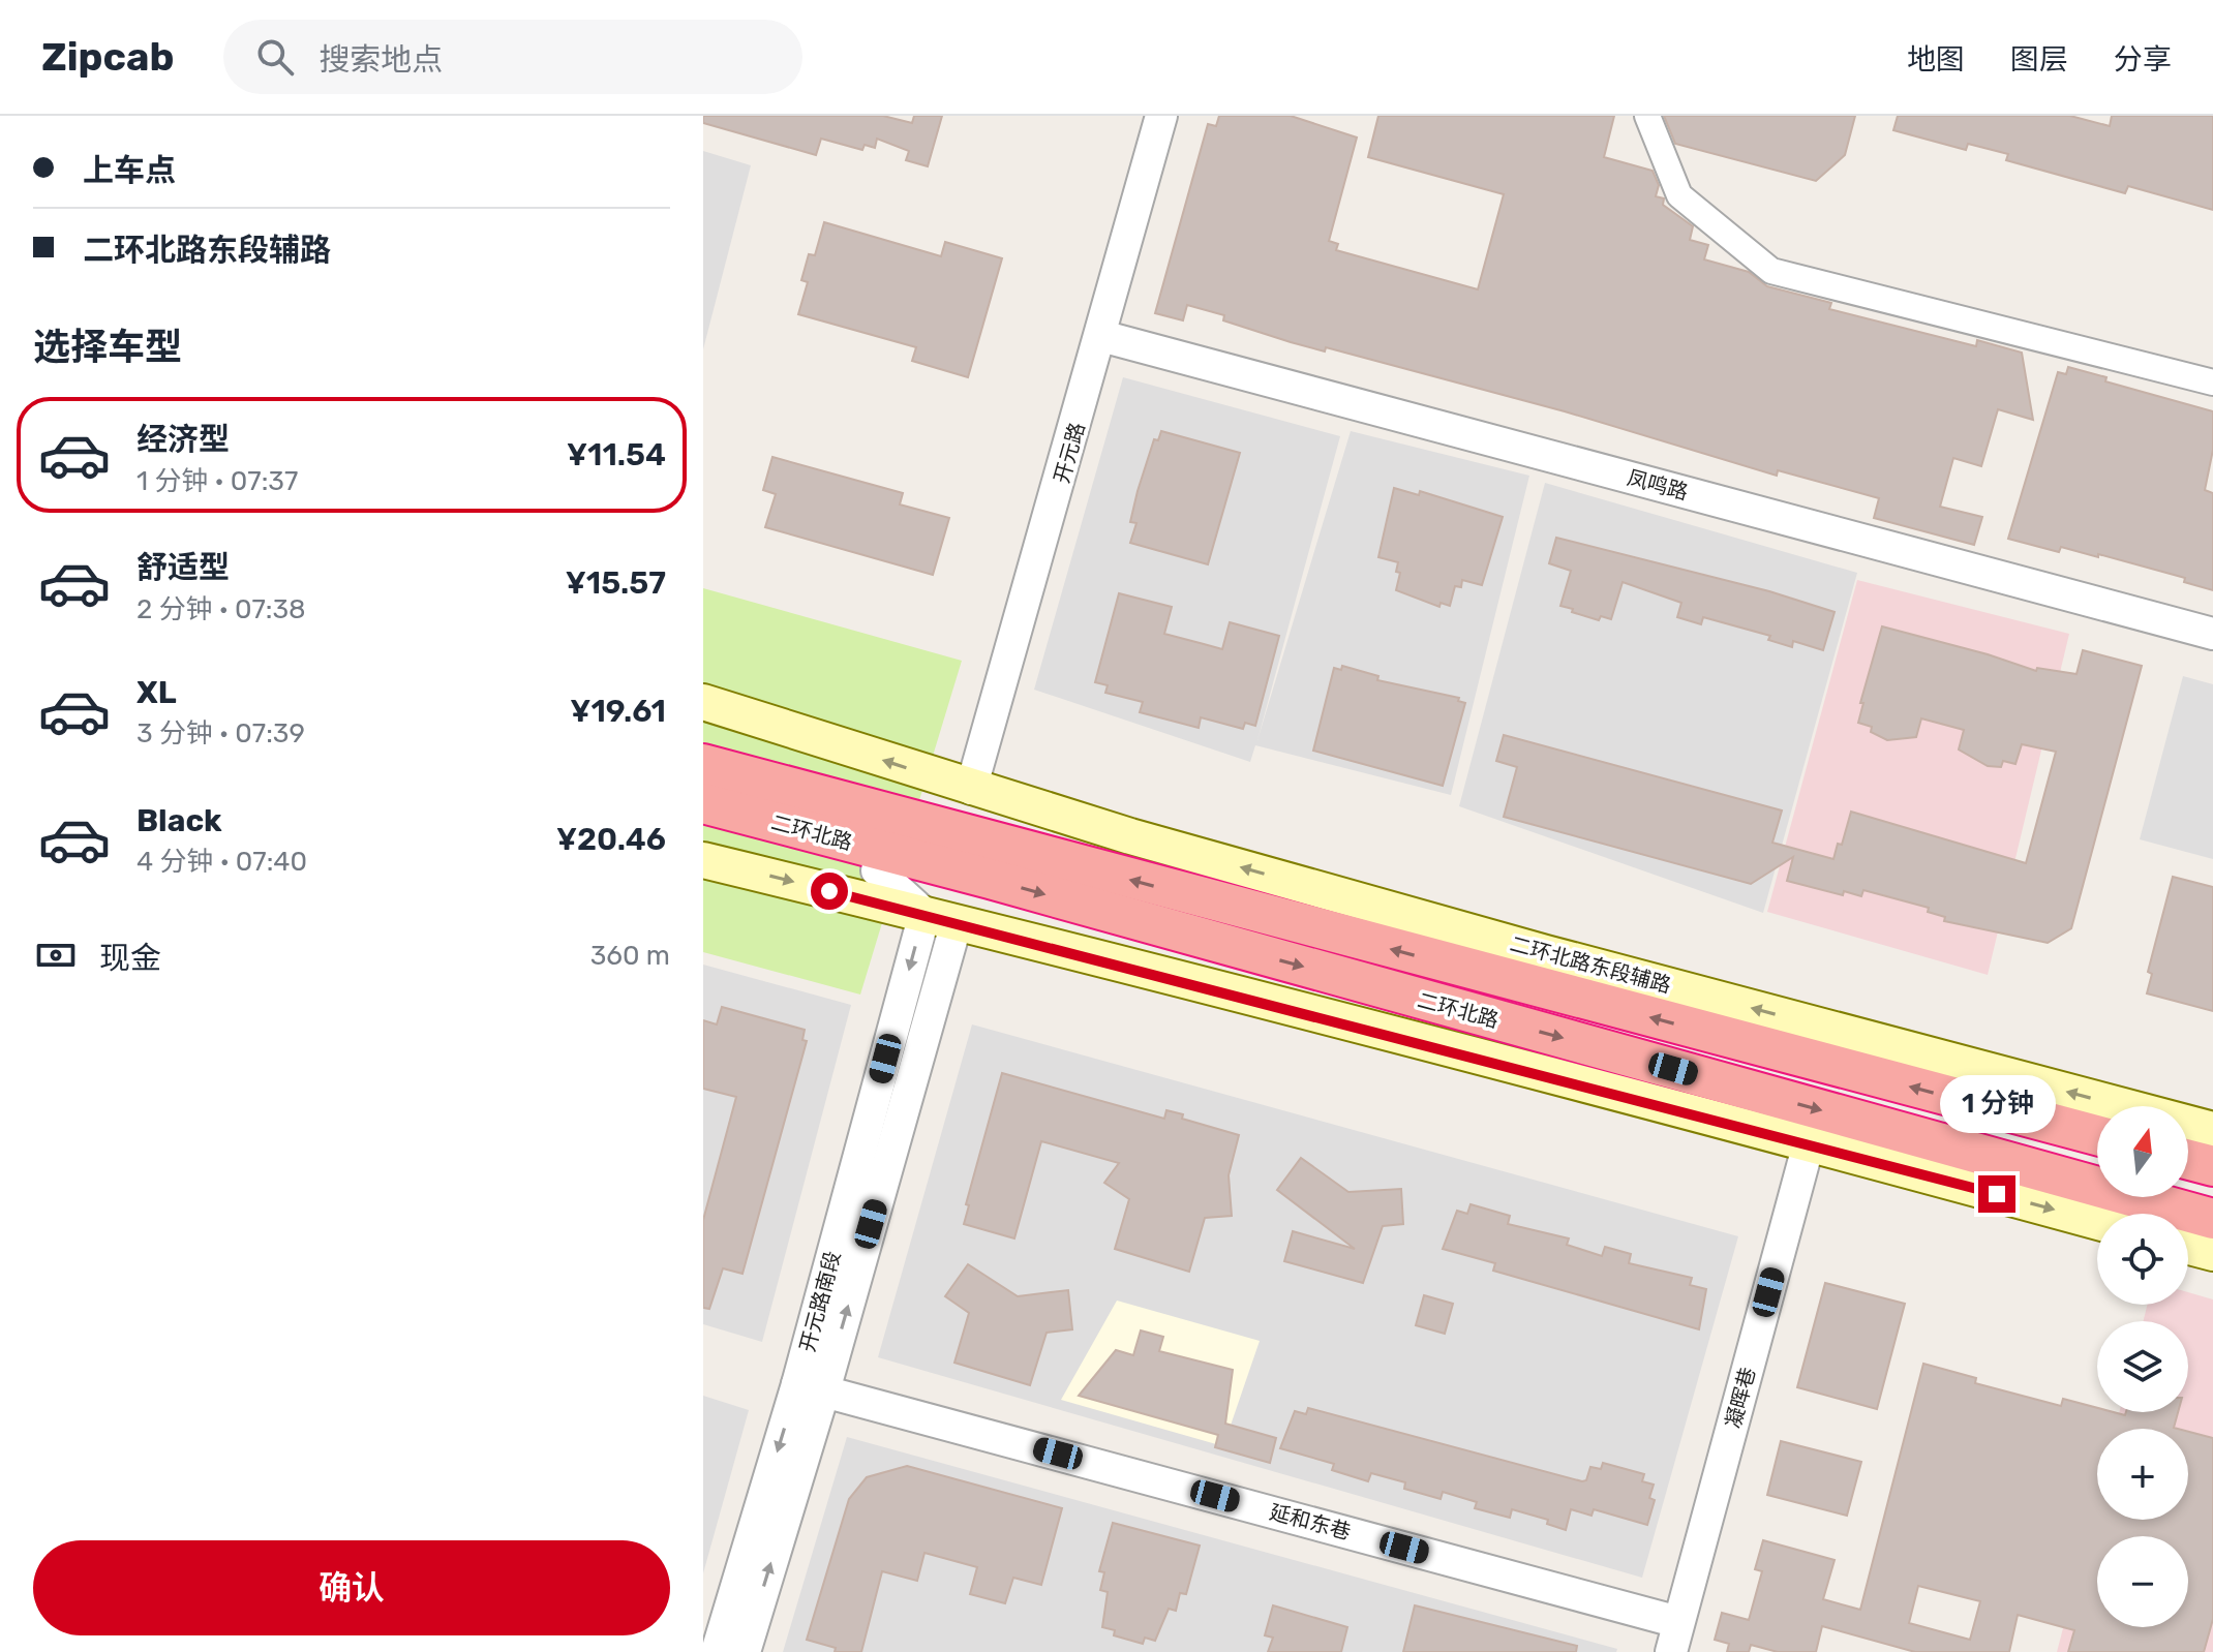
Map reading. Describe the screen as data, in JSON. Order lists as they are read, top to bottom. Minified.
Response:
{"streets":{"highway":["二环北路"],"main road":["二环北路东段辅路"],"street":["开元路","凤鸣路","开元路南段","凝晖巷","延和东巷"]},"crossings":[["开元路","凤鸣路"],["开元路","二环北路东段辅路"],["开元路南段","延和东巷"],["凝晖巷","延和东巷"]],"north":"top","page":{"header":"Zipcab","search":"搜索地点","nav":["地图","图层","分享"],"banner":["上车点","二环北路东段辅路"],"heading":"选择车型","list":[{"name":"经济型","note":"1 分钟 · 07:37","value":"¥11.54"},{"name":"舒适型","note":"2 分钟 · 07:38","value":"¥15.57"},{"name":"XL","note":"3 分钟 · 07:39","value":"¥19.61"},{"name":"Black","note":"4 分钟 · 07:40","value":"¥20.46"}],"pay":["现金","360 m"],"bubble":"1 分钟","map_buttons":["+","−"],"buttons":"确认"}}
